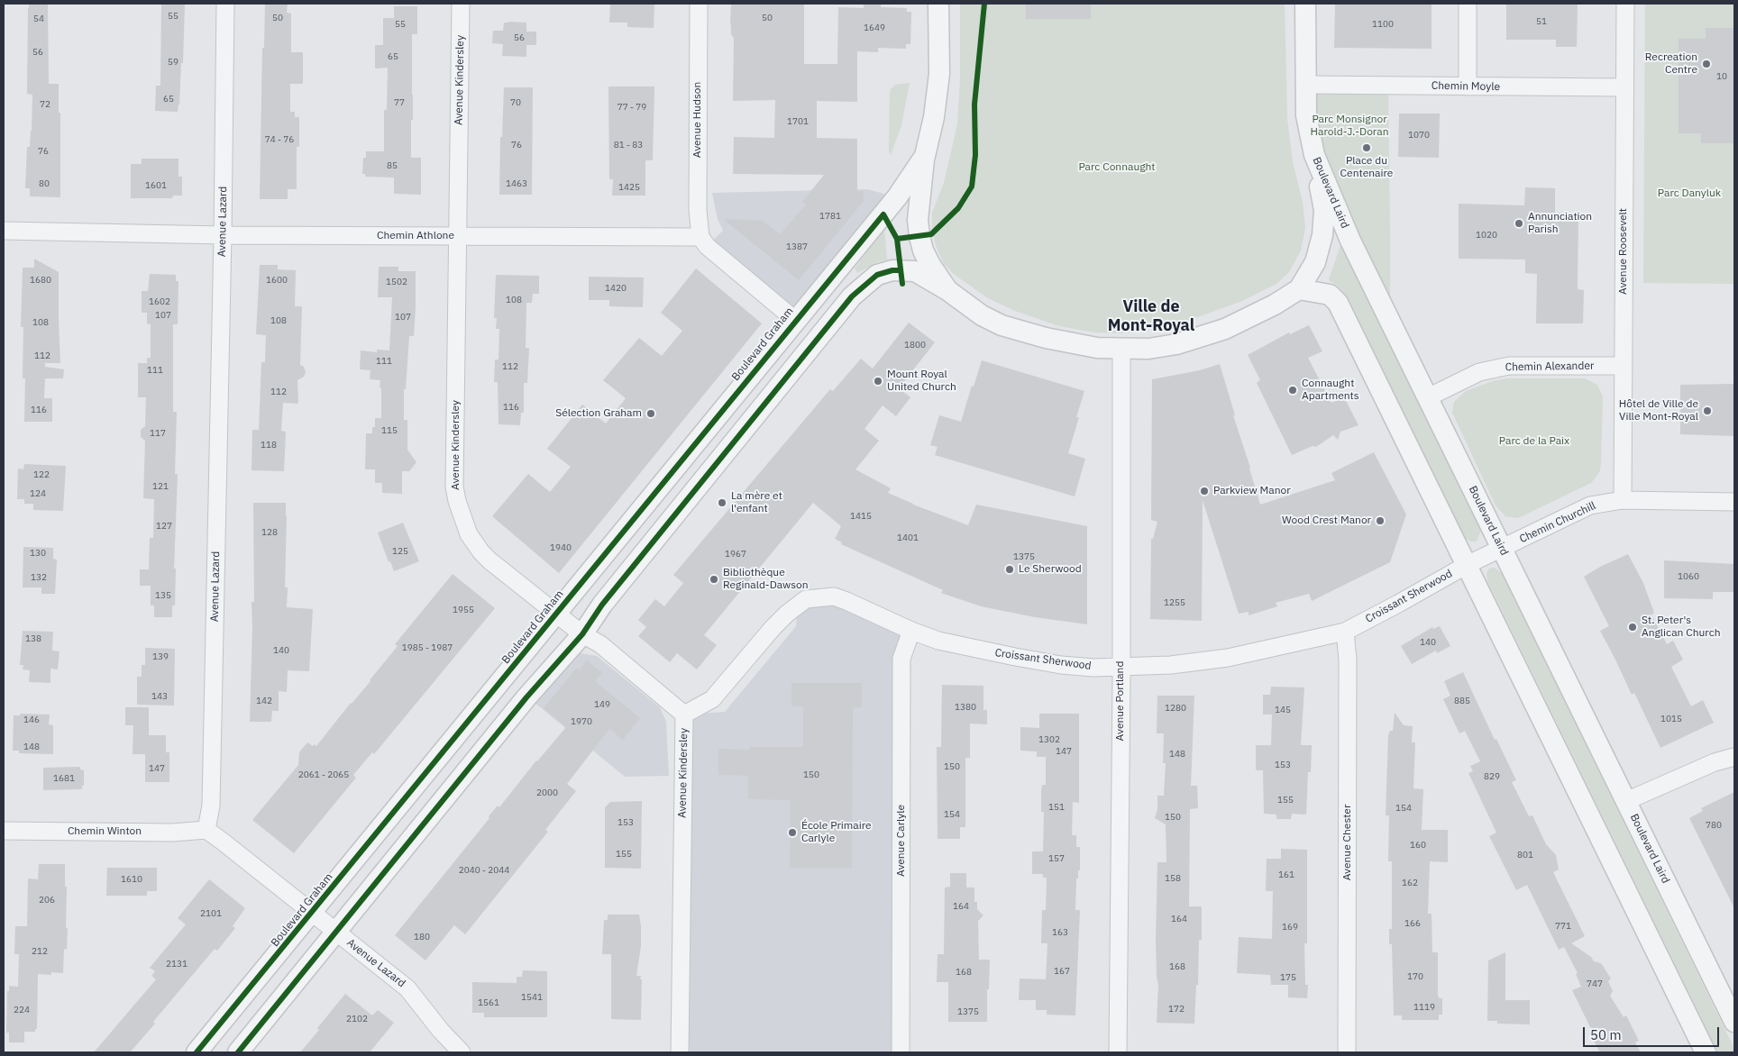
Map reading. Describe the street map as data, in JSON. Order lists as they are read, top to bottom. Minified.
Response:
{"streets":{"street":["Avenue Kindersley","Chemin Moyle","Avenue Hudson","Boulevard Laird","Avenue Lazard","Chemin Athlone","Avenue Roosevelt","Boulevard Graham","Chemin Alexander","Chemin Churchill","Croissant Sherwood","Avenue Portland","Chemin Winton","Avenue Carlyle","Avenue Chester"]},"crossings":[["Avenue Kindersley","Chemin Athlone"],["Avenue Kindersley","Boulevard Graham"],["Avenue Kindersley","Croissant Sherwood"],["Chemin Moyle","Boulevard Laird"],["Chemin Moyle","Avenue Roosevelt"],["Avenue Hudson","Chemin Athlone"],["Boulevard Laird","Chemin Alexander"],["Boulevard Laird","Chemin Churchill"],["Avenue Lazard","Chemin Athlone"],["Avenue Lazard","Boulevard Graham"],["Avenue Lazard","Chemin Winton"],["Avenue Roosevelt","Chemin Alexander"],["Avenue Roosevelt","Chemin Churchill"],["Chemin Churchill","Croissant Sherwood"],["Croissant Sherwood","Avenue Portland"],["Croissant Sherwood","Avenue Carlyle"],["Croissant Sherwood","Avenue Chester"]],"districts":["Ville de Mont-Royal"],"parks":["Parc Monsignor Harold-J.-Doran","Parc Connaught","Parc Danyluk","Parc de la Paix"],"places":["Recreation Centre","Place du Centenaire","Annunciation Parish","Mount Royal United Church","Connaught Apartments","Hôtel de Ville de Ville Mont-Royal","Sélection Graham","Parkview Manor","La mère et l'enfant","Wood Crest Manor","Le Sherwood","Bibliothèque Reginald-Dawson","St. Peter's Anglican Church","École Primaire Carlyle"],"house_numbers":["55","50","50","54","51","55","1100","1649","56","56","65","59","10","65","77","70","72","77 - 79","1701","1070","74 - 76","76","81 - 83","76","85","80","1463","1601","1425","1781","1020","1387","1680","1600","1502","1420","108","1602","107","107","108","108","1800","112","111","112","111","112","116","116","115","117","118","122","121","124","1415","127","128","1401","1940","125","130","1967","1375","1060","132","135","1255","1955","138","140","1985 - 1987","140","139","143","142","885","149","1380","1280","145","1015","146","1970","1302","148","147","148","153","150","147","2061 - 2065","150","829","1681","2000","155","151","154","154","150","153","780","160","155","801","157","2040 - 2044","161","158","1610","162","206","164","2101","164","166","771","169","163","180","212","2131","168","167","168","170","175","747","1541","1561","1119","172","224","1375","2102"],"scale_bar":"50 m"}
